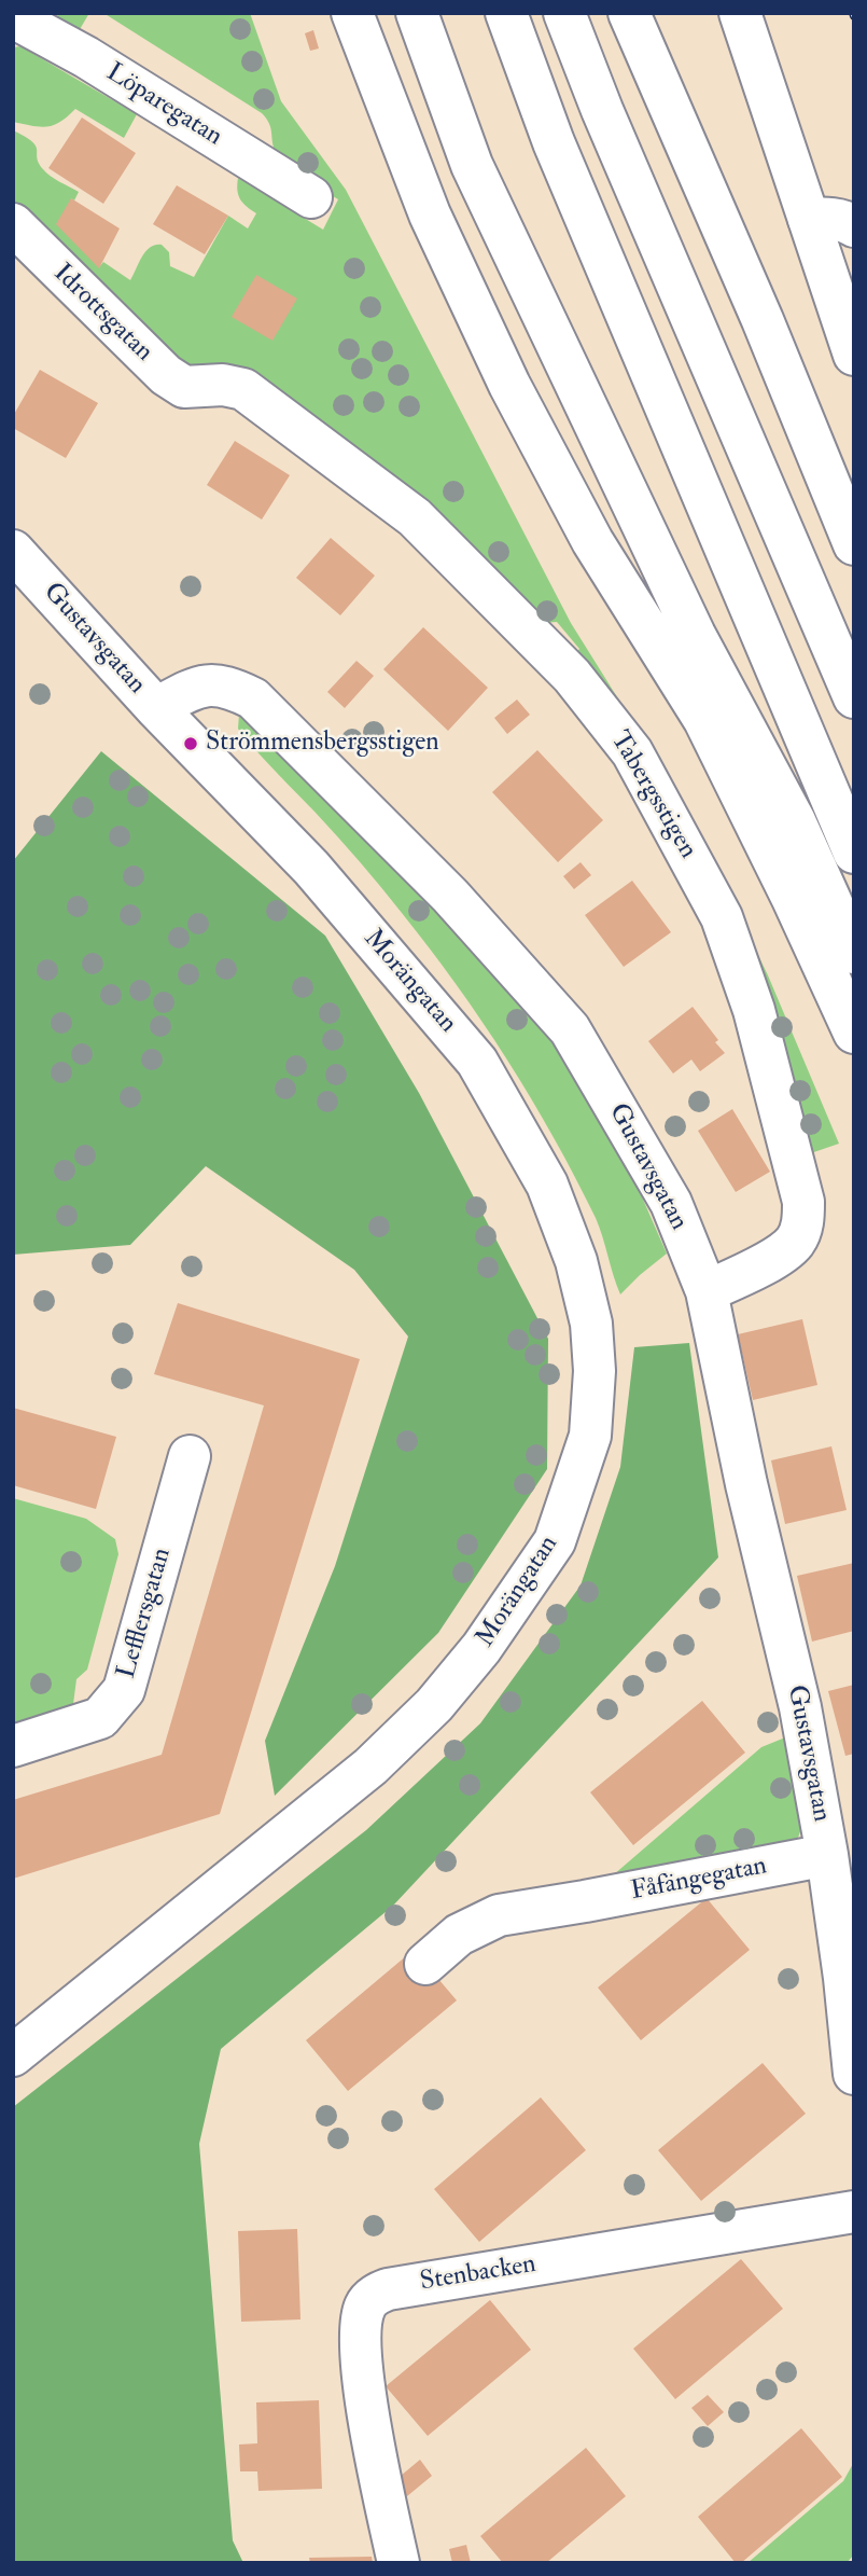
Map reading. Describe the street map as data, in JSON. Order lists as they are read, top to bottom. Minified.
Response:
{"streets":{"main road":["Löparegatan","Idrottsgatan","Gustavsgatan","Tabergsstigen","Morängatan","Lefflersgatan","Fåfängegatan","Stenbacken"]},"crossings":[["Idrottsgatan","Tabergsstigen"],["Gustavsgatan","Tabergsstigen"],["Gustavsgatan","Morängatan"],["Gustavsgatan","Fåfängegatan"]],"places":["Strömmensbergsstigen"]}
